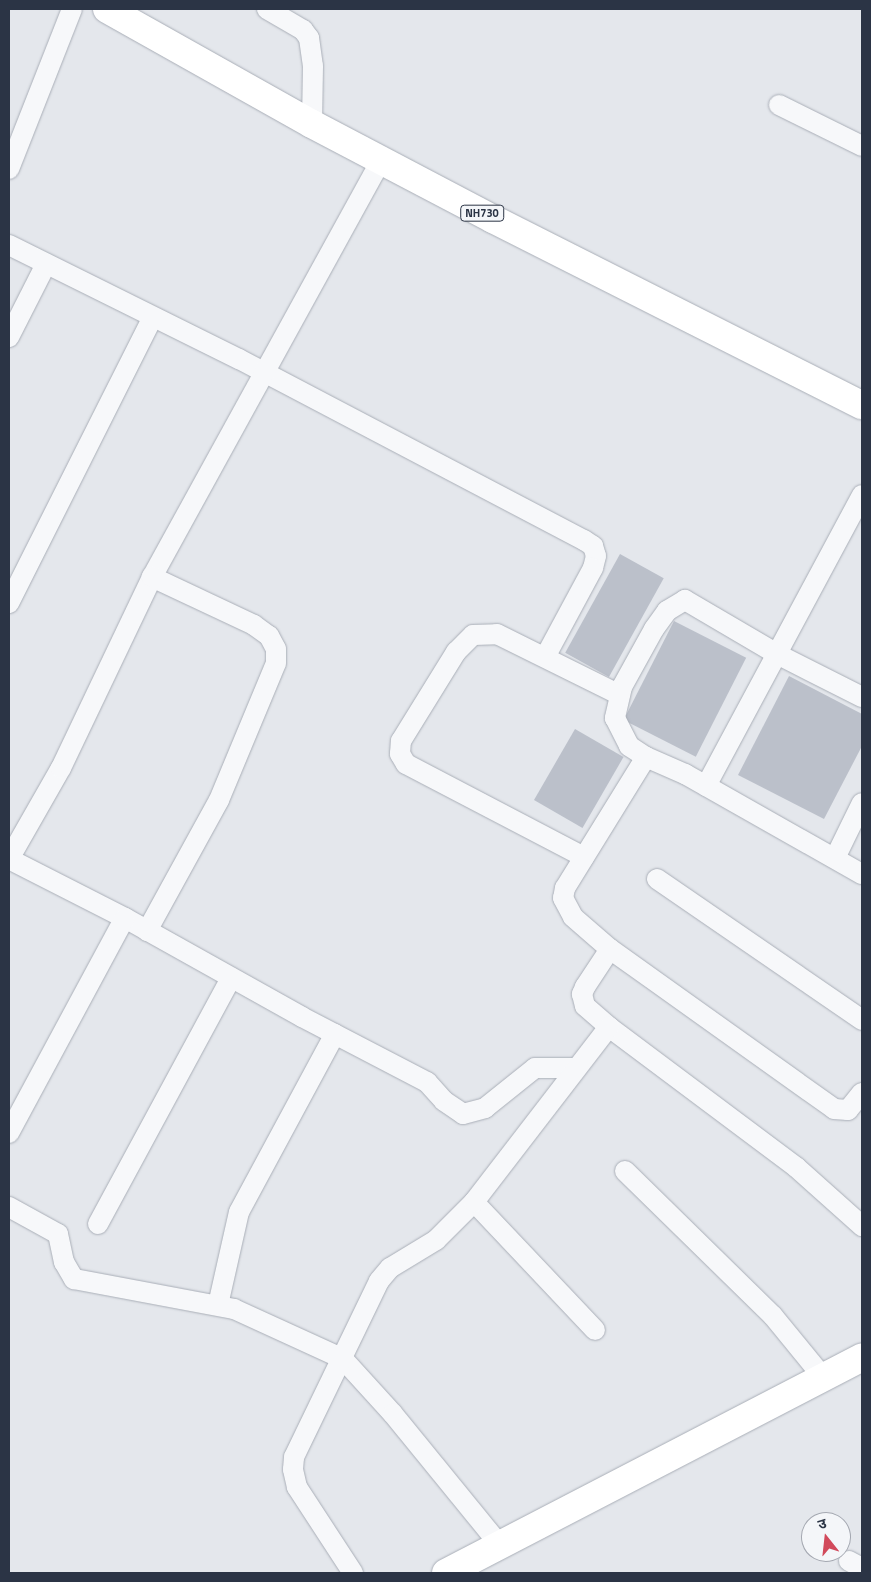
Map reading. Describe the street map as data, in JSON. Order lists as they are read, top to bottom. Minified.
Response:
{"streets":{"main road":["NH730"]},"north":"top"}
